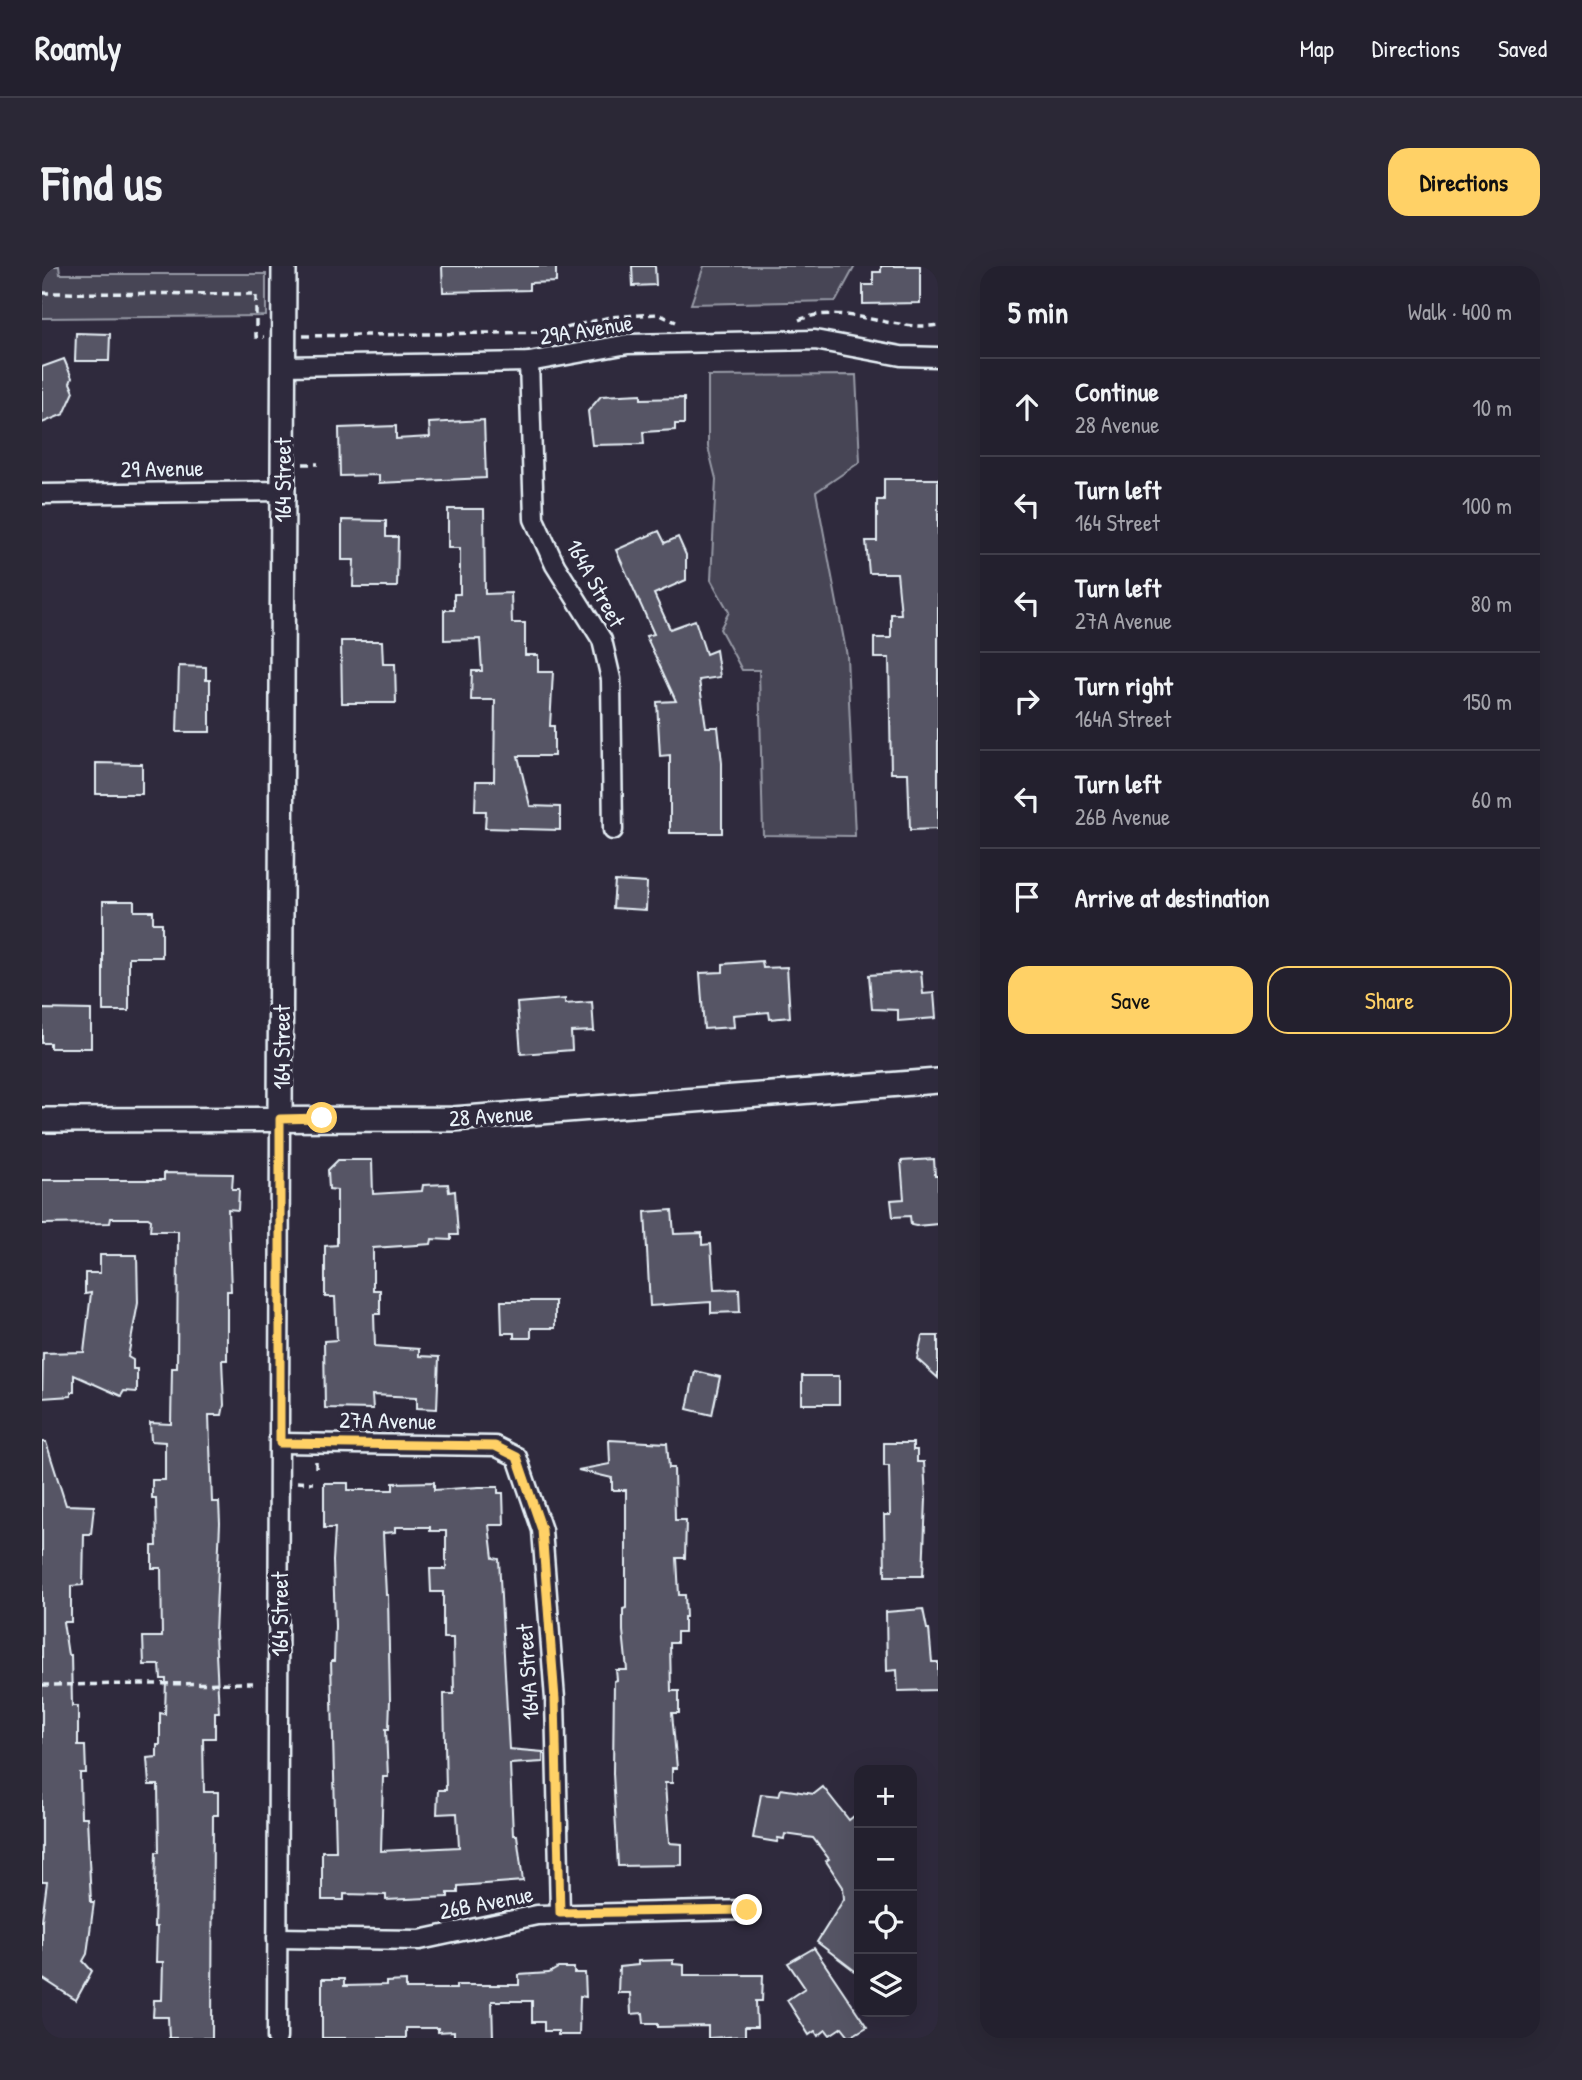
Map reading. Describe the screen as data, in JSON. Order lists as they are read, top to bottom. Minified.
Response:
{"streets":{"street":["29A Avenue","29 Avenue","164 Street","164A Street","28 Avenue","27A Avenue","26B Avenue"]},"crossings":[["29A Avenue","164 Street"],["29A Avenue","164A Street"],["29 Avenue","164 Street"],["164 Street","28 Avenue"],["164 Street","27A Avenue"],["164 Street","26B Avenue"],["164A Street","27A Avenue"],["164A Street","26B Avenue"]],"page":{"header":"Roamly","nav":["Map","Directions","Saved"],"buttons":["Directions",["Save","Share"]],"title":"Find us","heading":["5 min","Walk · 400 m"],"list":[["Continue","28 Avenue","10 m"],["Turn left","164 Street","100 m"],["Turn left","27A Avenue","80 m"],["Turn right","164A Street","150 m"],["Turn left","26B Avenue","60 m"],"Arrive at destination"],"map_buttons":["+","−"]}}
